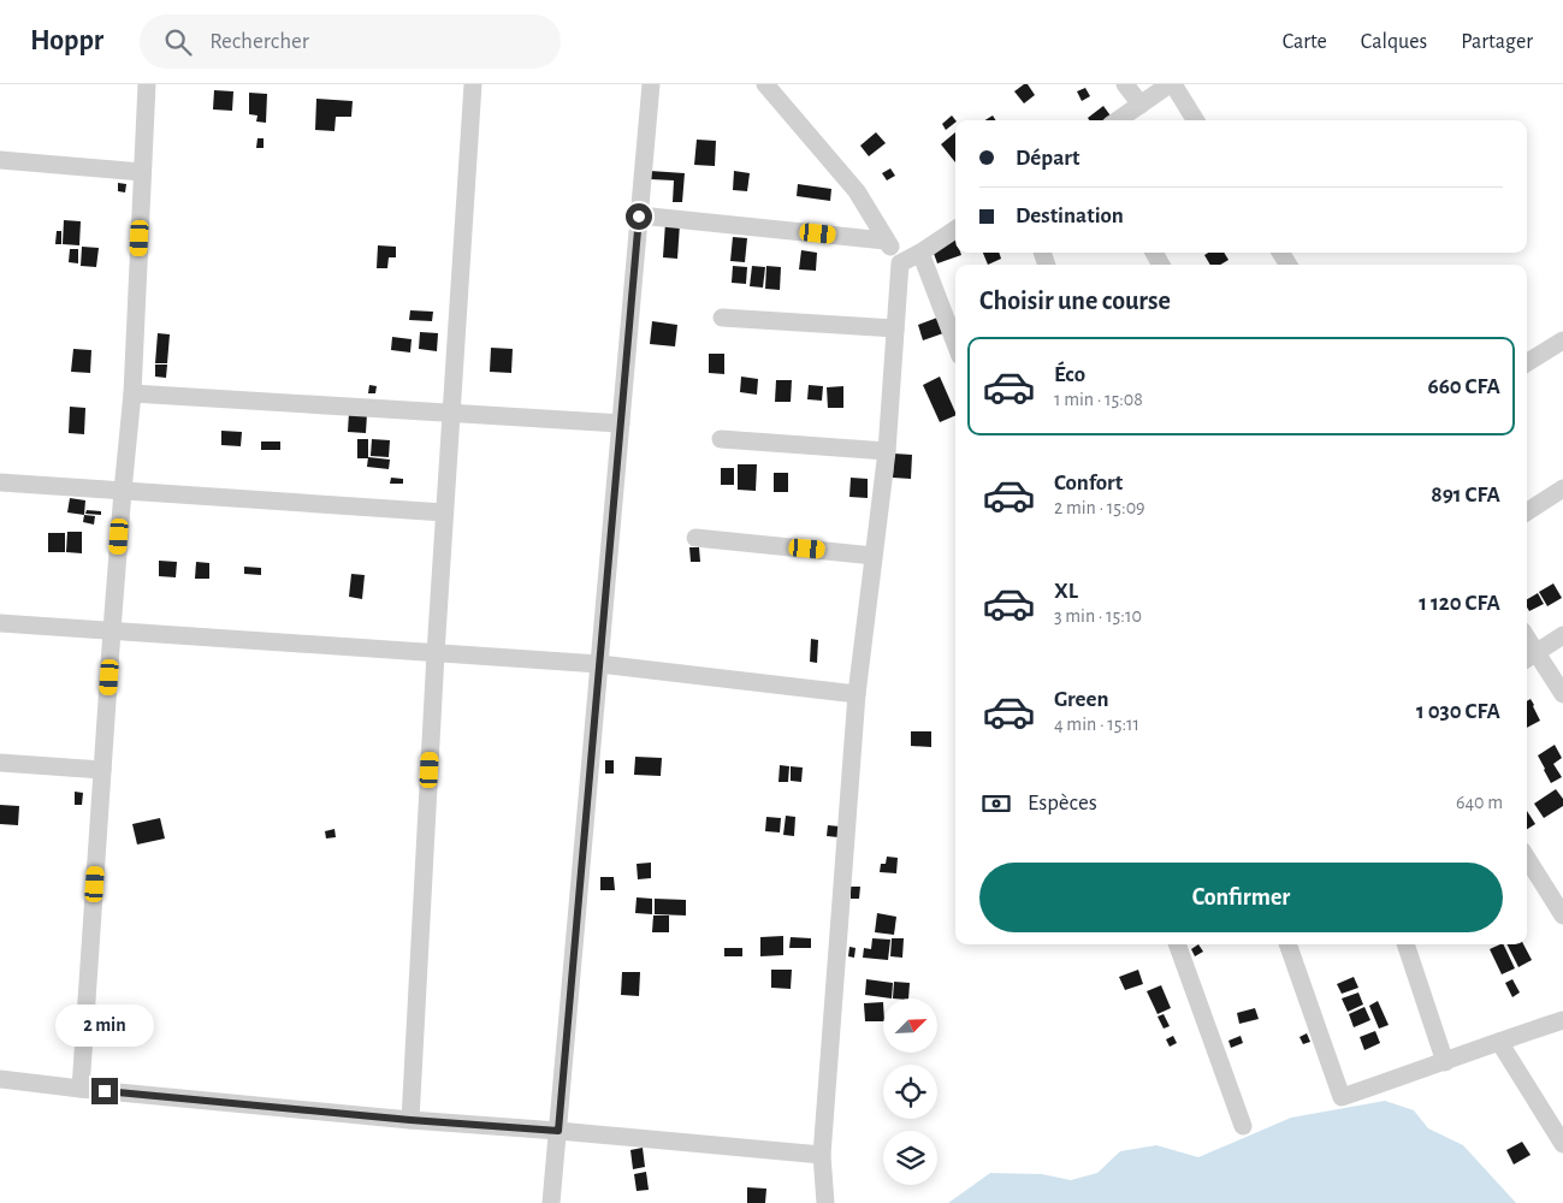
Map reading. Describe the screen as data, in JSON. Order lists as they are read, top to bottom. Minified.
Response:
{"north":"top right","page":{"header":"Hoppr","search":"Rechercher","nav":["Carte","Calques","Partager"],"banner":["Départ","Destination"],"heading":"Choisir une course","list":[{"name":"Éco","note":"1 min · 15:08","value":"660 CFA"},{"name":"Confort","note":"2 min · 15:09","value":"891 CFA"},{"name":"XL","note":"3 min · 15:10","value":"1 120 CFA"},{"name":"Green","note":"4 min · 15:11","value":"1 030 CFA"}],"pay":["Espèces","640 m"],"buttons":"Confirmer","bubble":"2 min"}}
